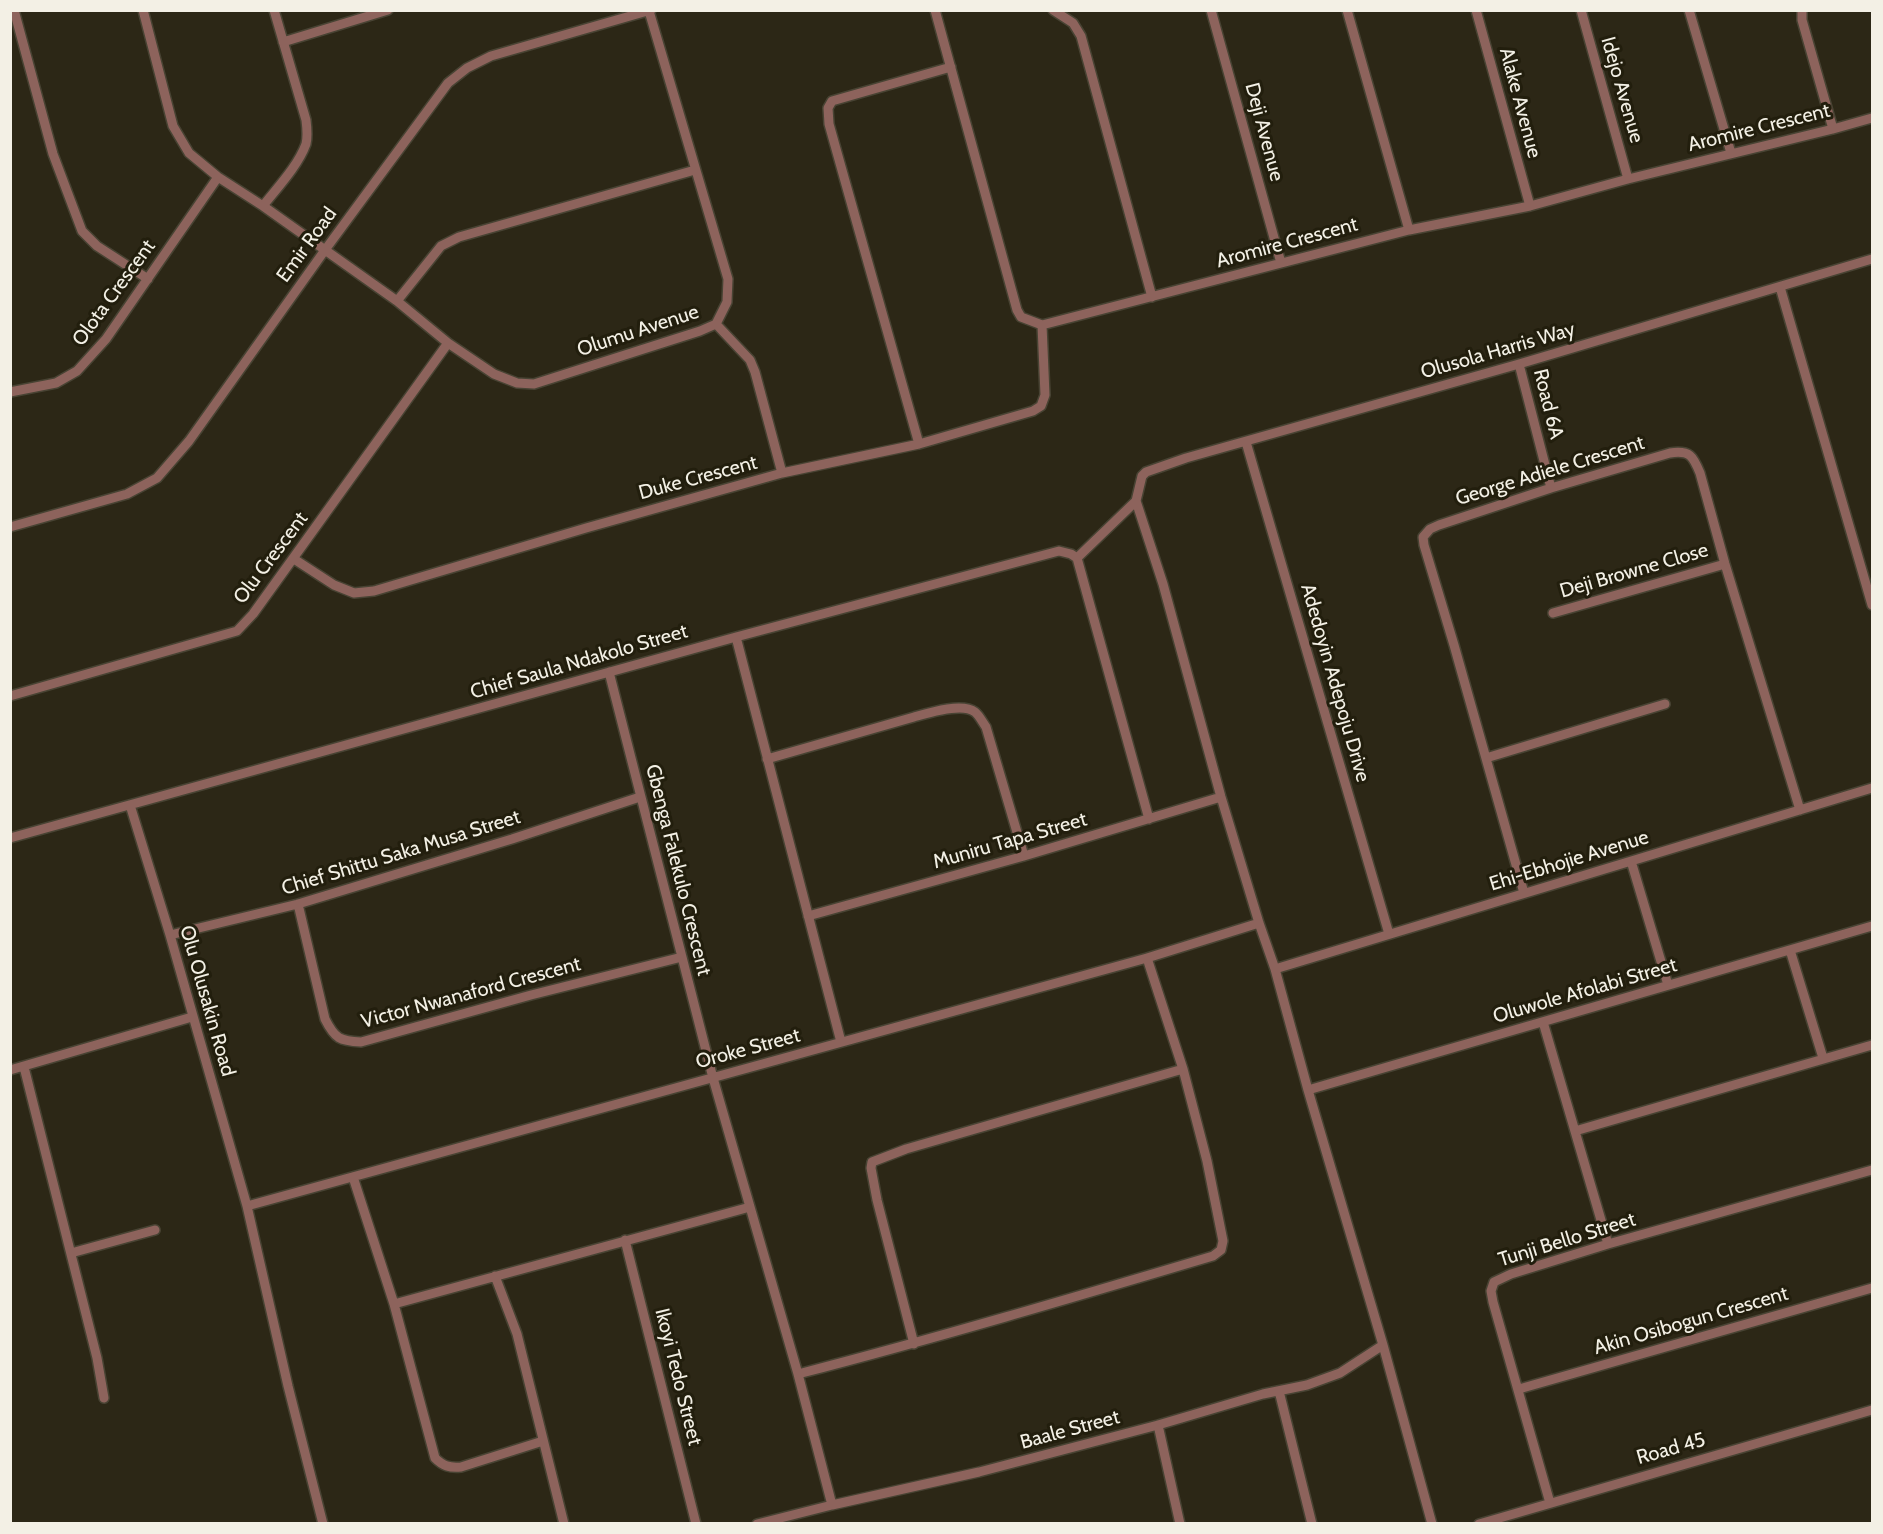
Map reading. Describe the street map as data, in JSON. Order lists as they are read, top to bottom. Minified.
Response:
{"streets":{"street":["Idejo Avenue","Alake Avenue","Aromire Crescent","Deji Avenue","Emir Road","Olota Crescent","Olumu Avenue","Olusola Harris Way","Road 6A","George Adiele Crescent","Duke Crescent","Olu Crescent","Deji Browne Close","Chief Saula Ndakolo Street","Adedoyin Adepoju Drive","Muniru Tapa Street","Chief Shittu Saka Musa Street","Ehi-Ebhojie Avenue","Gbenga Falekulo Crescent","Oluwole Afolabi Street","Victor Nwanaford Crescent","Olu Olusakin Road","Oroke Street","Tunji Bello Street","Akin Osibogun Crescent","Ikoyi Tedo Street","Baale Street","Road 45"]},"crossings":[["Idejo Avenue","Aromire Crescent"],["Alake Avenue","Aromire Crescent"],["Aromire Crescent","Deji Avenue"],["Aromire Crescent","Duke Crescent"],["Emir Road","Olumu Avenue"],["Olota Crescent","Olumu Avenue"],["Olumu Avenue","Olu Crescent"],["Olusola Harris Way","Road 6A"],["Olusola Harris Way","Adedoyin Adepoju Drive"],["Road 6A","George Adiele Crescent"],["George Adiele Crescent","Deji Browne Close"],["George Adiele Crescent","Ehi-Ebhojie Avenue"],["Duke Crescent","Olu Crescent"],["Chief Saula Ndakolo Street","Gbenga Falekulo Crescent"],["Chief Saula Ndakolo Street","Olu Olusakin Road"],["Adedoyin Adepoju Drive","Ehi-Ebhojie Avenue"],["Chief Shittu Saka Musa Street","Gbenga Falekulo Crescent"],["Chief Shittu Saka Musa Street","Victor Nwanaford Crescent"],["Chief Shittu Saka Musa Street","Olu Olusakin Road"],["Gbenga Falekulo Crescent","Victor Nwanaford Crescent"],["Gbenga Falekulo Crescent","Oroke Street"],["Gbenga Falekulo Crescent","Baale Street"],["Olu Olusakin Road","Oroke Street"],["Tunji Bello Street","Akin Osibogun Crescent"],["Tunji Bello Street","Road 45"]]}
